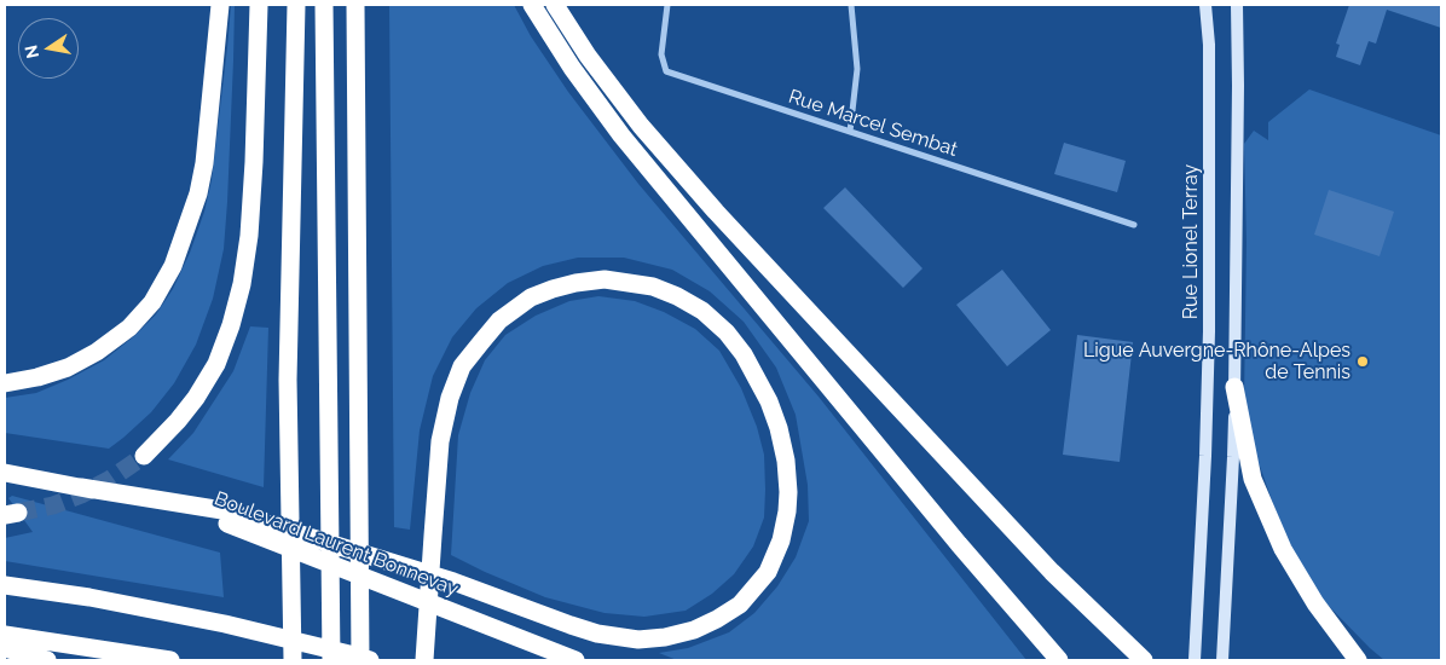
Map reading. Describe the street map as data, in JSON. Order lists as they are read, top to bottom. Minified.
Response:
{"streets":{"highway":["Boulevard Laurent Bonnevay"],"main road":["Rue Lionel Terray"],"street":["Rue Marcel Sembat"]},"places":["Ligue Auvergne-Rhône-Alpes de Tennis"],"north":"left"}
